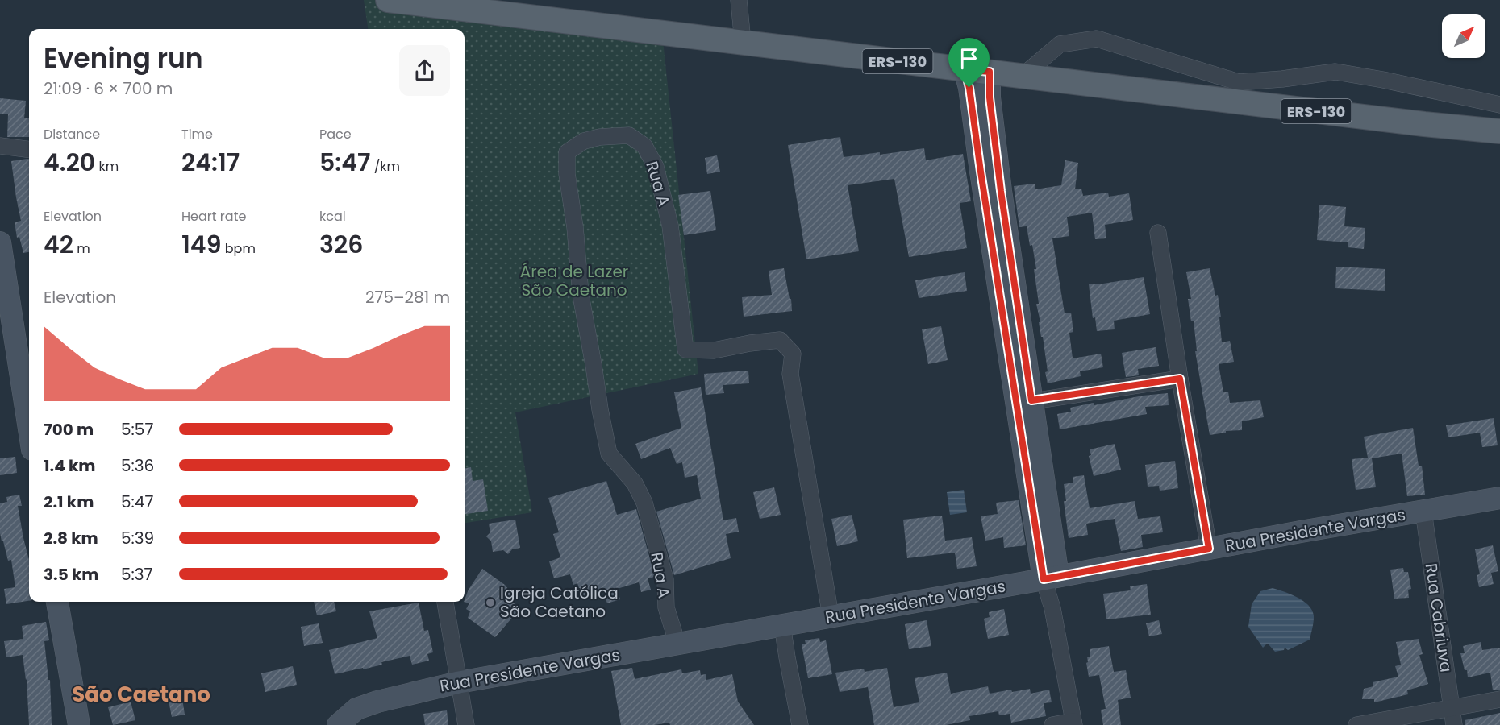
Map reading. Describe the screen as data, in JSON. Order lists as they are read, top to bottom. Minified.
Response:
{"streets":{"main road":["ERS-130","Rua Presidente Vargas"],"street":["Rua A","Rua Cabriuva"]},"crossings":[["Rua A","Rua Presidente Vargas"],["Rua Presidente Vargas","Rua Cabriuva"]],"districts":["São Caetano"],"parks":["Área de Lazer São Caetano"],"places":["Igreja Católica São Caetano"],"north":"top right","page":{"heading":["Evening run","21:09 · 6 × 700 m"],"stats":[["Distance","4.20 km"],["Time","24:17"],["Pace","5:47 /km"],["Elevation","42 m"],["Heart rate","149 bpm"],["kcal","326"]],"chart":["Elevation","275–281 m"],"list":[{"name":"700 m","note":"5:57"},{"name":"1.4 km","note":"5:36"},{"name":"2.1 km","note":"5:47"},{"name":"2.8 km","note":"5:39"},{"name":"3.5 km","note":"5:37"}]}}
